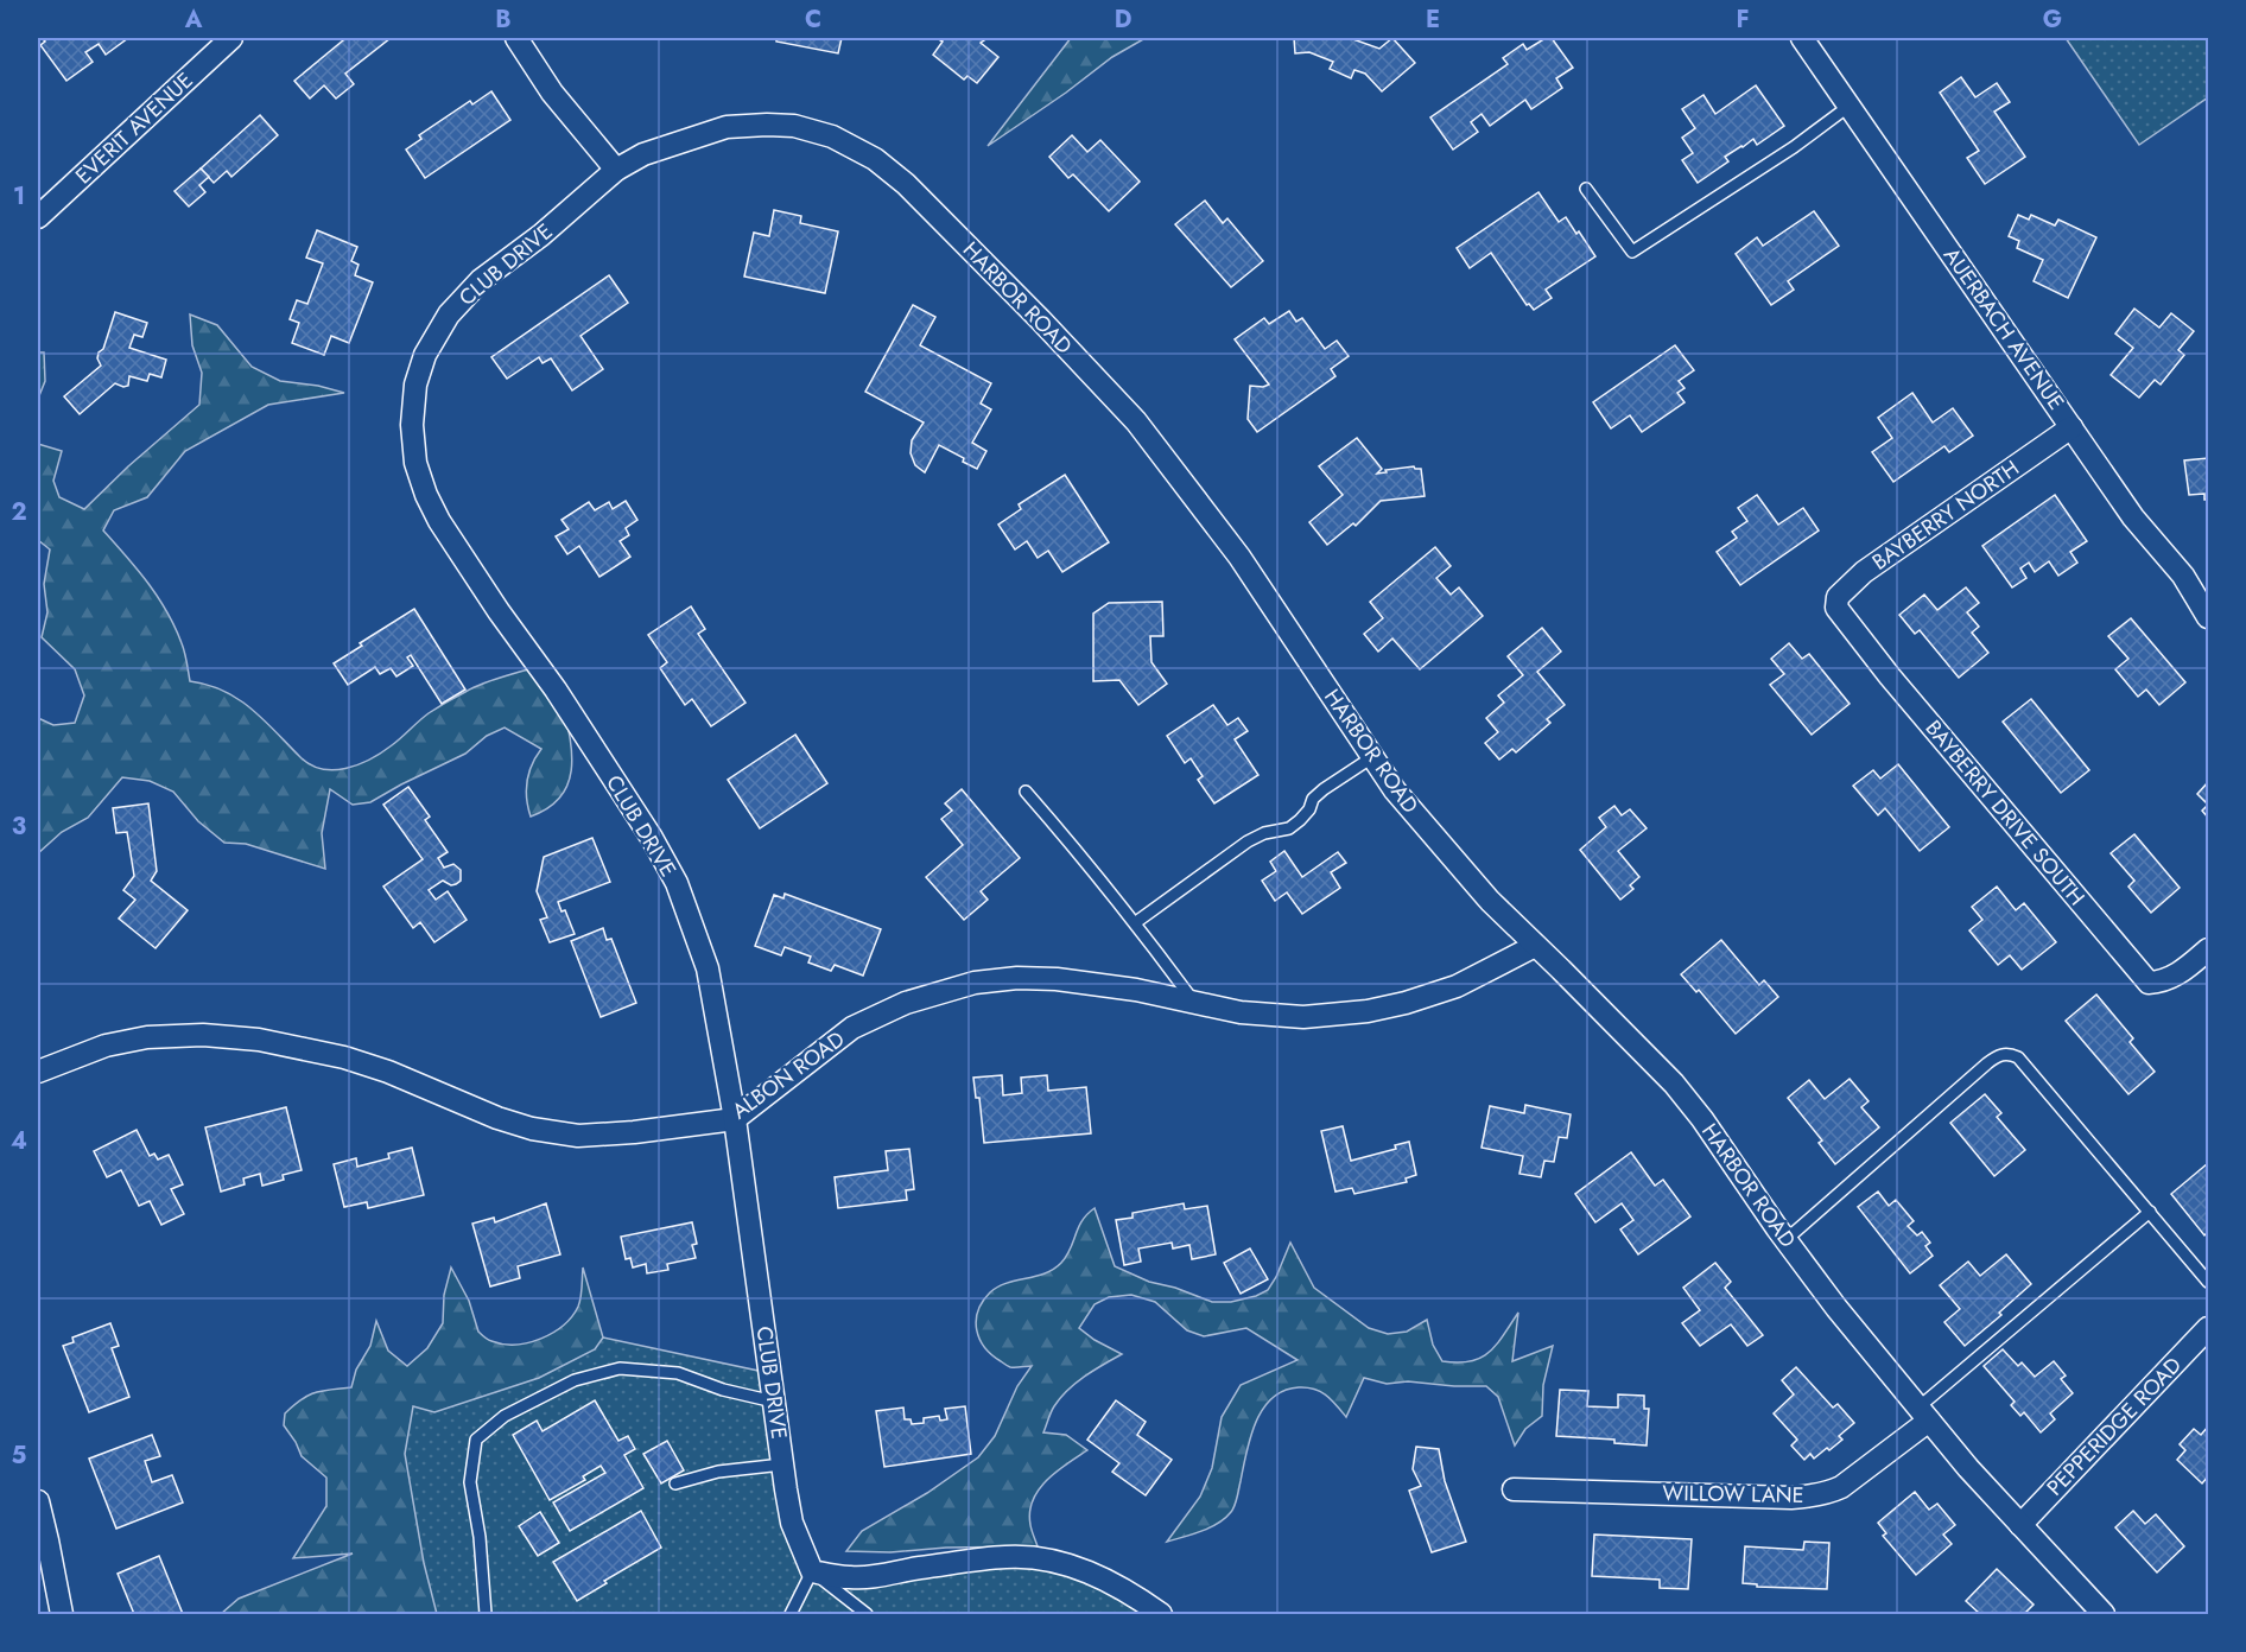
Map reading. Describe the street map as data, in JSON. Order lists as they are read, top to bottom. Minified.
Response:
{"streets":{"street":["EVERIT AVENUE","CLUB DRIVE","HARBOR ROAD","AUERBACH AVENUE","BAYBERRY NORTH","BAYBERRY DRIVE SOUTH","ALBON ROAD","PEPPERIDGE ROAD","WILLOW LANE"]},"crossings":[["CLUB DRIVE","HARBOR ROAD"],["CLUB DRIVE","ALBON ROAD"],["HARBOR ROAD","ALBON ROAD"],["HARBOR ROAD","PEPPERIDGE ROAD"],["HARBOR ROAD","WILLOW LANE"],["AUERBACH AVENUE","BAYBERRY NORTH"],["BAYBERRY NORTH","BAYBERRY DRIVE SOUTH"]],"grid":{"columns":["A","B","C","D","E","F","G"],"rows":["1","2","3","4","5"]}}
